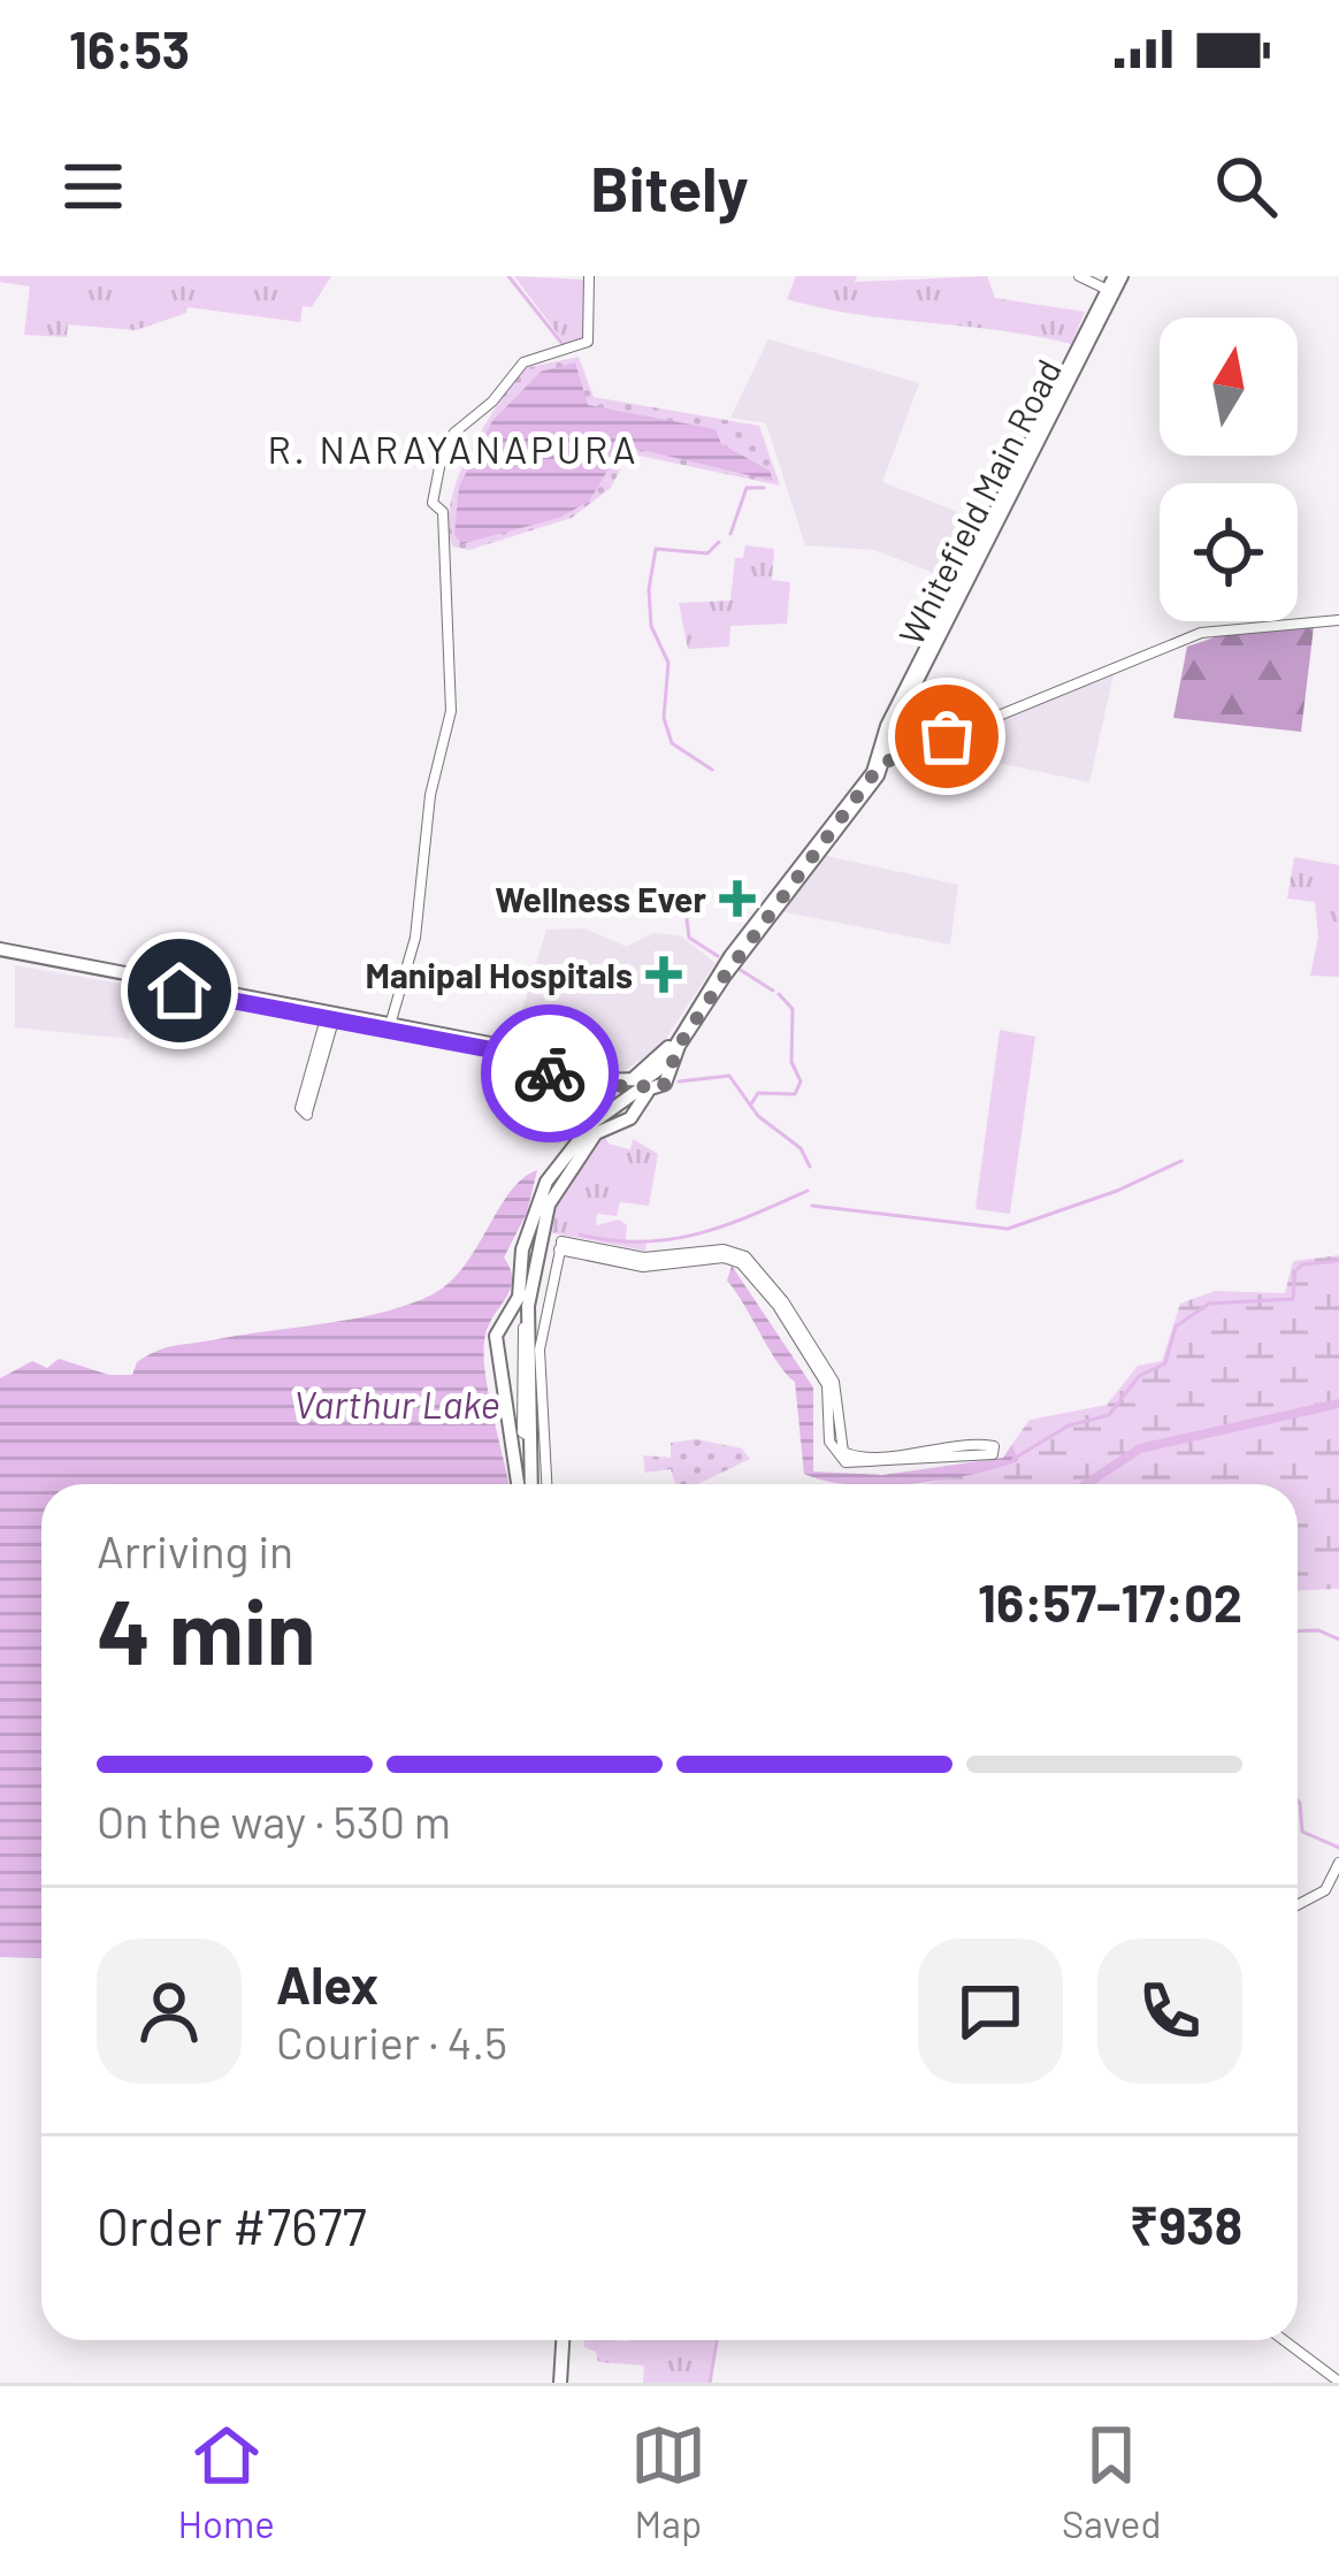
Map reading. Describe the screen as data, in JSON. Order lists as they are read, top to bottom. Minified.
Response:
{"streets":{"main road":["Whitefield Main Road"]},"districts":["R. NARAYANAPURA"],"water":["Varthur Lake"],"places":{"health":["Wellness Ever","Manipal Hospitals"]},"north":"top","page":{"status":"16:53","header":"Bitely","heading":["4 min","Arriving in","16:57–17:02"],"panel":["Alex","Courier · 4.5","Order #7677","₹938"],"bar":"On the way · 530 m","tabs":["Home","Map","Saved"]}}
